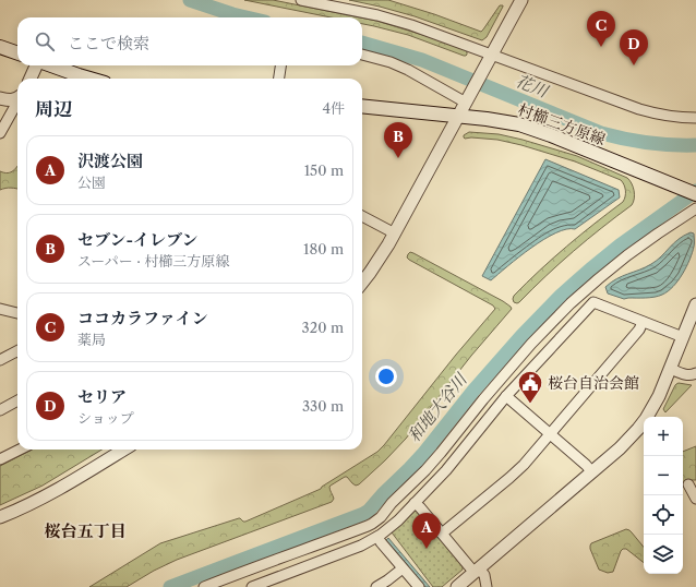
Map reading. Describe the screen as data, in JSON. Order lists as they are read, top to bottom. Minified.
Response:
{"streets":{"main road":["村櫛三方原線"]},"districts":["桜台五丁目"],"water":["花川","和地大谷川"],"places":{"public building":["桜台自治会館"]},"page":{"pins":["C","D","B","A"],"search":"ここで検索","heading":["周辺","4件"],"list":[{"mark":"A","name":"沢渡公園","note":"公園","value":"150 m"},{"mark":"B","name":"セブン-イレブン","note":"スーパー · 村櫛三方原線","value":"180 m"},{"mark":"C","name":"ココカラファイン","note":"薬局","value":"320 m"},{"mark":"D","name":"セリア","note":"ショップ","value":"330 m"}],"map_buttons":["+","−"]}}
